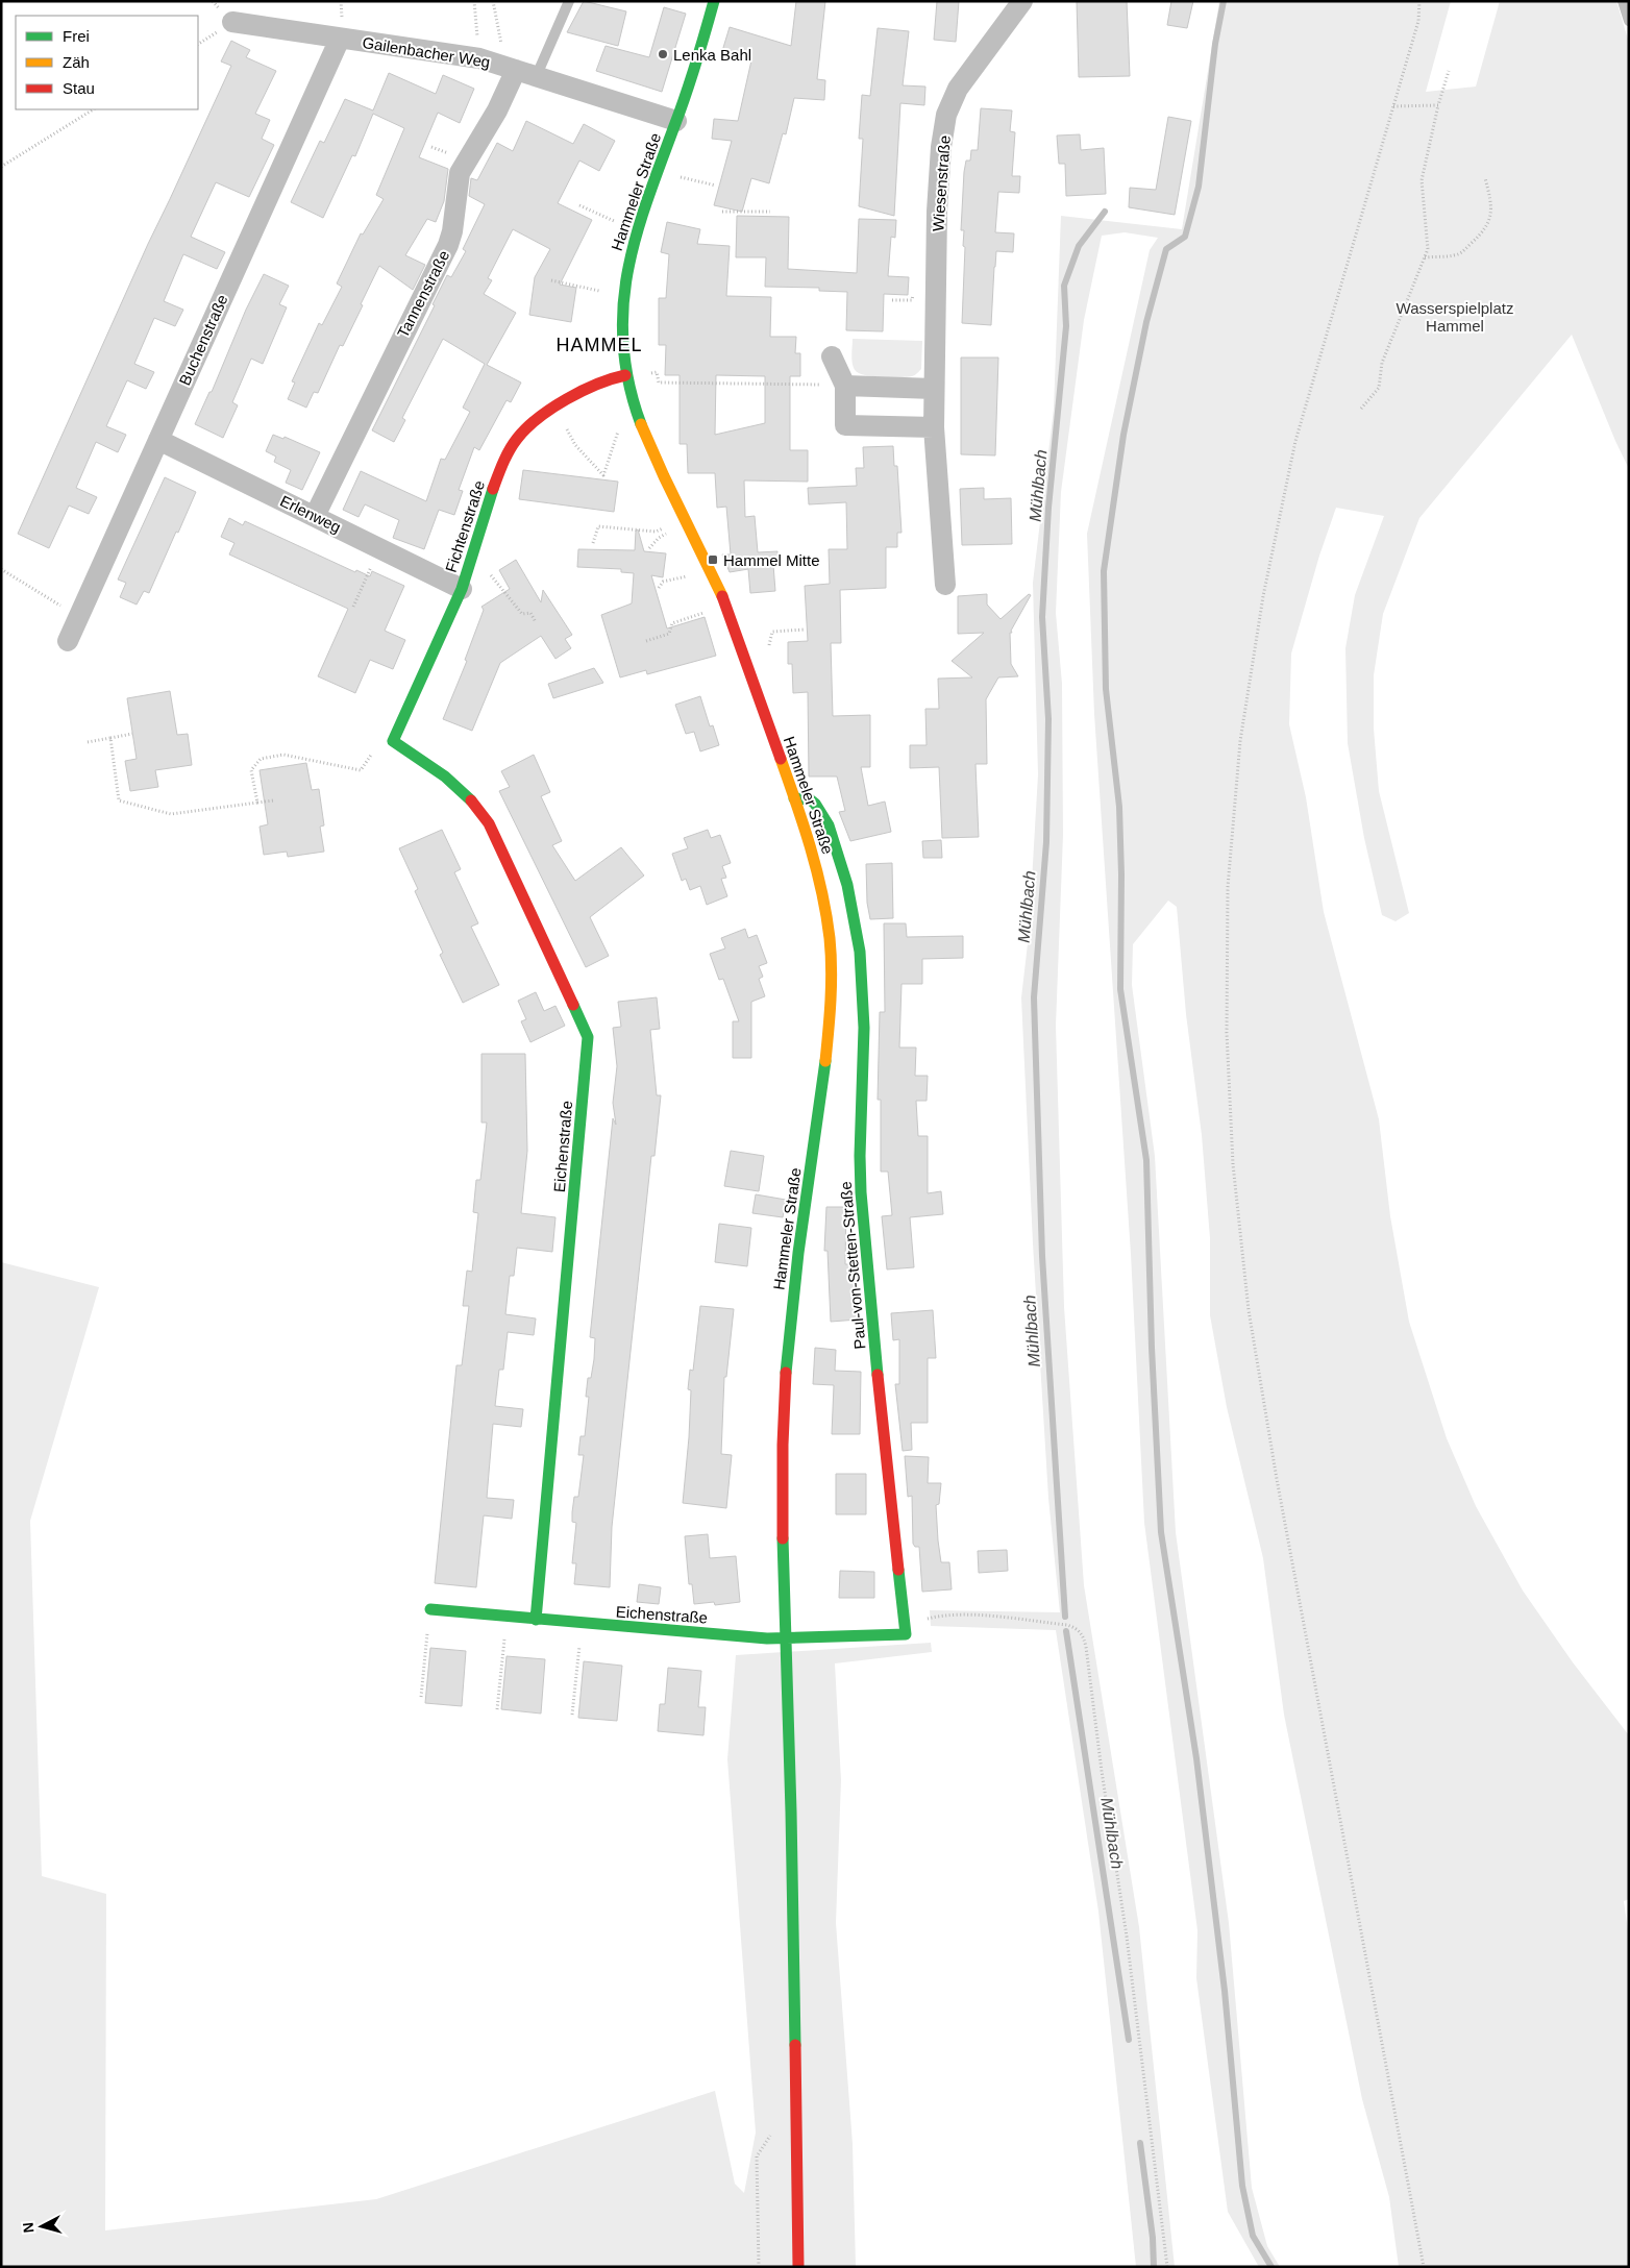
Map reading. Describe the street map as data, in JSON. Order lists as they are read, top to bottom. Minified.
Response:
{"streets":{"street":["Gailenbacher Weg","Wiesenstraße","Hammeler Straße","Tannenstraße","Buchenstraße","Erlenweg","Fichtenstraße","Eichenstraße","Paul-von-Stetten-Straße"]},"crossings":[["Gailenbacher Weg","Hammeler Straße"],["Gailenbacher Weg","Tannenstraße"],["Gailenbacher Weg","Buchenstraße"],["Hammeler Straße","Fichtenstraße"],["Hammeler Straße","Eichenstraße"],["Hammeler Straße","Paul-von-Stetten-Straße"],["Tannenstraße","Erlenweg"],["Buchenstraße","Erlenweg"],["Erlenweg","Fichtenstraße"],["Fichtenstraße","Eichenstraße"]],"districts":["HAMMEL"],"water":["Mühlbach"],"parks":["Wasserspielplatz Hammel"],"places":{"other":["Lenka Bahl"],"transit":["Hammel Mitte"]},"legend":["Frei","Zäh","Stau"],"north":"left"}
